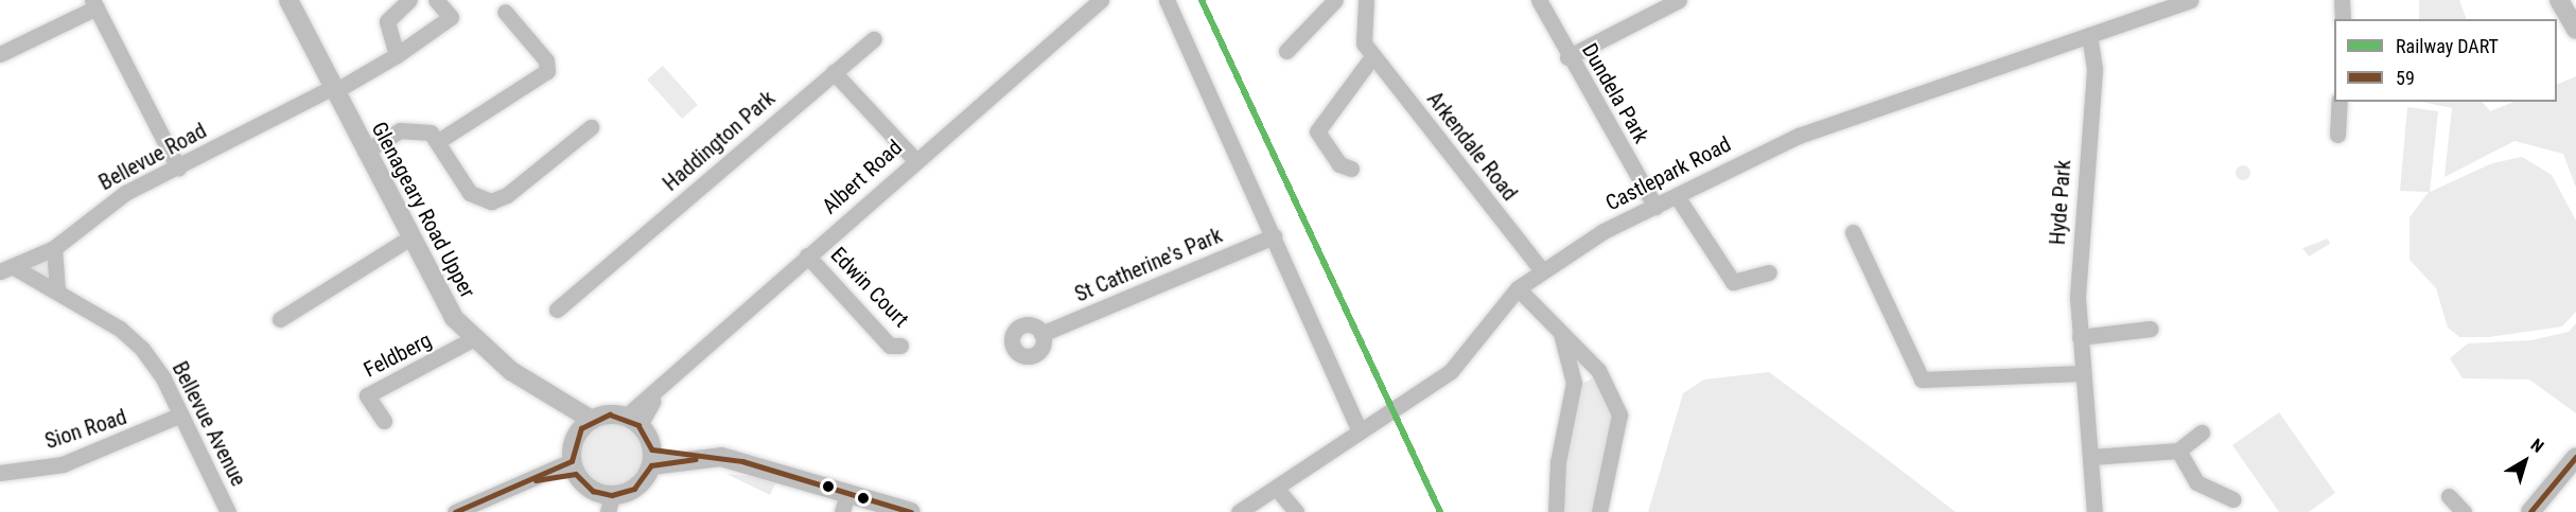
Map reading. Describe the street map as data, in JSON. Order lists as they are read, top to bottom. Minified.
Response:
{"streets":{"main road":["Glenageary Road Upper"],"street":["Dundela Park","Haddington Park","Arkendale Road","Bellevue Road","Castlepark Road","Albert Road","Hyde Park","St Catherine's Park","Edwin Court","Feldberg","Bellevue Avenue","Sion Road"]},"crossings":[["Dundela Park","Castlepark Road"],["Arkendale Road","Castlepark Road"],["Bellevue Road","Glenageary Road Upper"],["Bellevue Road","Bellevue Avenue"],["Castlepark Road","Hyde Park"],["Albert Road","Glenageary Road Upper"],["Albert Road","Edwin Court"],["Glenageary Road Upper","Feldberg"],["Bellevue Avenue","Sion Road"]],"lines":["rail line DART","transit line 59"],"legend":["Railway DART","59"],"north":"top right"}
